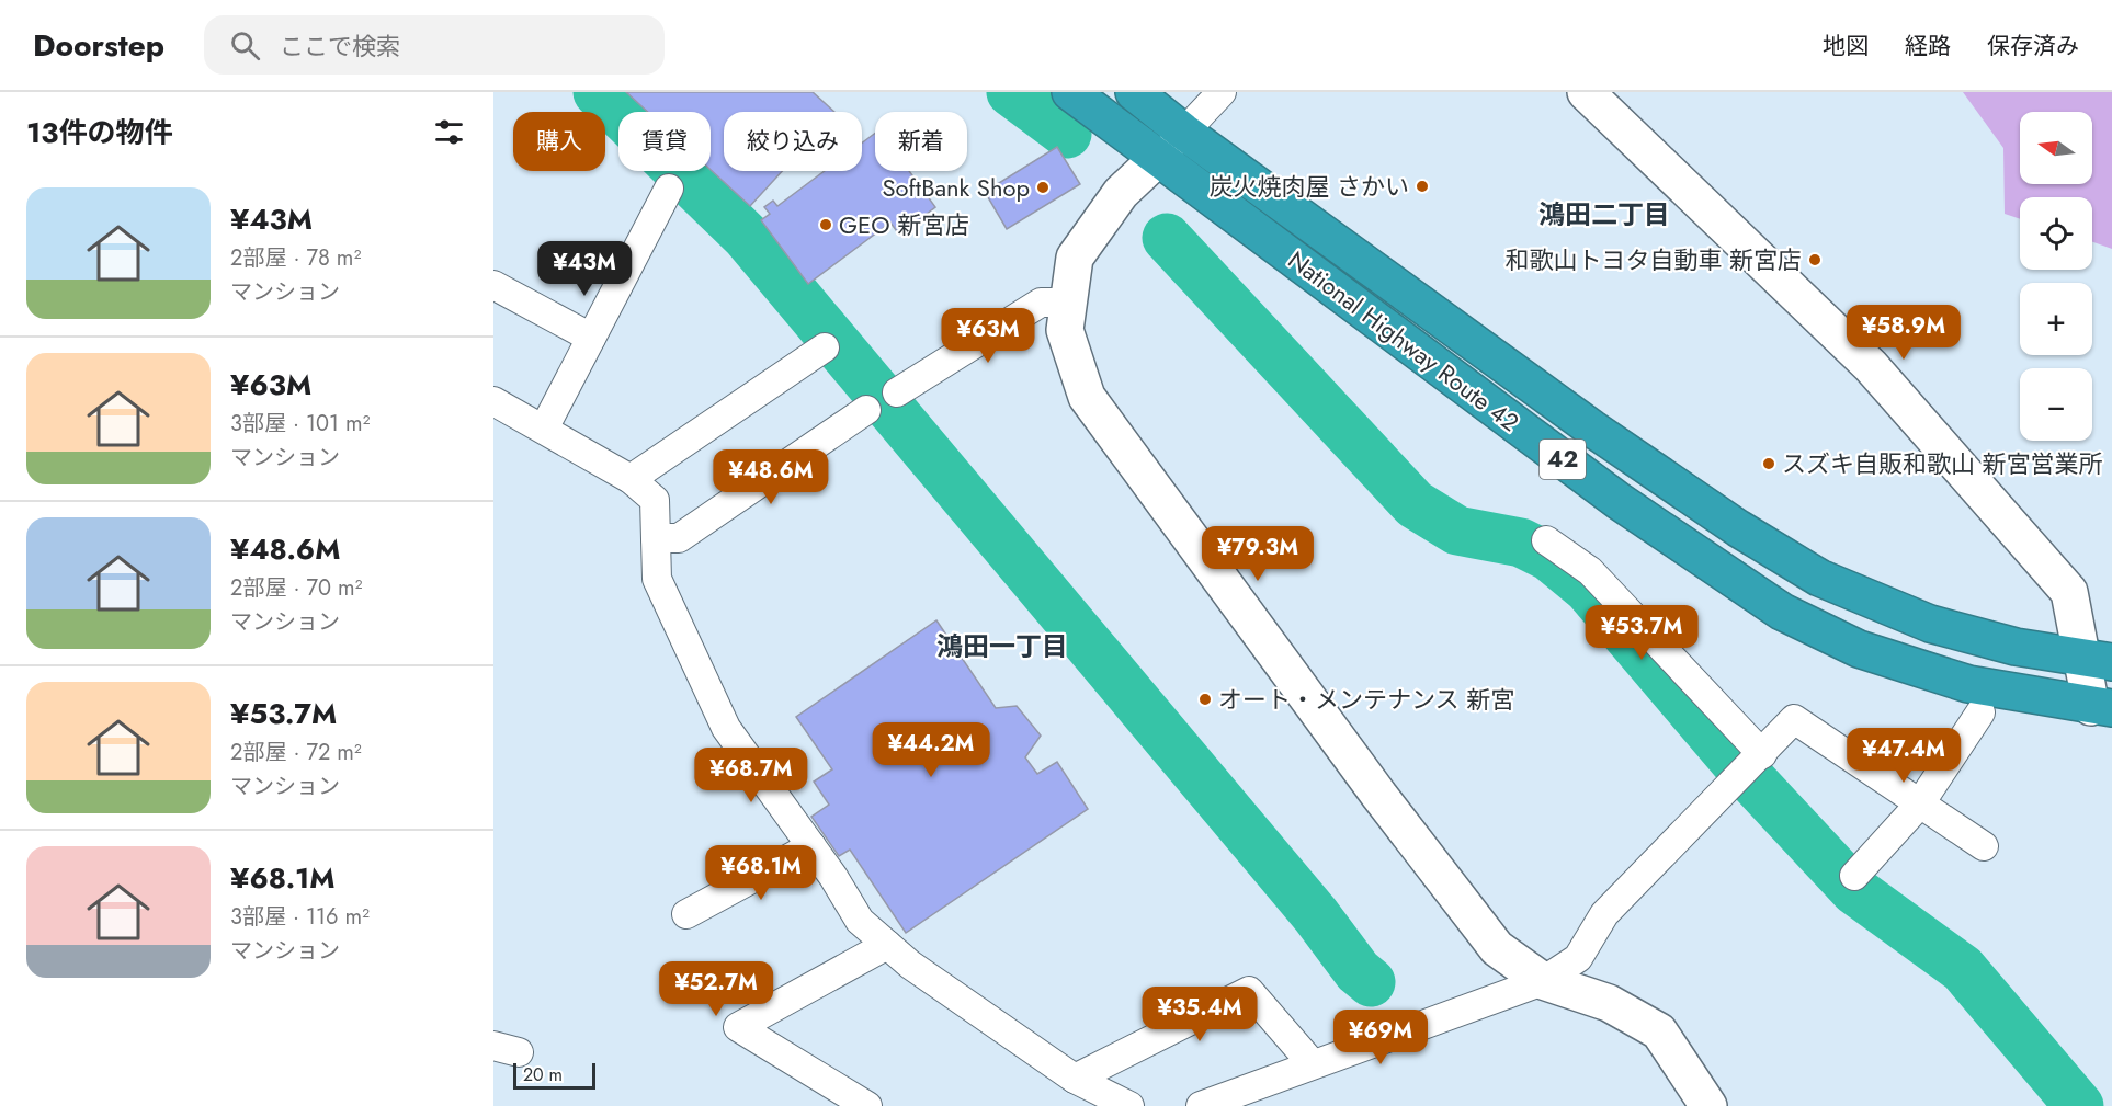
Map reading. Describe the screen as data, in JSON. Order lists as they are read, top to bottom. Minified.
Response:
{"streets":{"highway":["National Highway Route 42","42"]},"districts":["鴻田二丁目","鴻田一丁目"],"places":["炭火焼肉屋 さかい","SoftBank Shop","GEO 新宮店","和歌山トヨタ自動車 新宮店","スズキ自販和歌山 新宮営業所","オート・メンテナンス 新宮"],"scale_bar":"20 m","north":"left","page":{"header":"Doorstep","search":"ここで検索","nav":["地図","経路","保存済み"],"heading":"13件の物件","map_buttons":["+","−"],"chip":["購入","賃貸","絞り込み","新着"],"list":[{"name":"¥43M","note":"2部屋 · 78 m² · マンション"},{"name":"¥63M","note":"3部屋 · 101 m² · マンション"},{"name":"¥48.6M","note":"2部屋 · 70 m² · マンション"},{"name":"¥53.7M","note":"2部屋 · 72 m² · マンション"},{"name":"¥68.1M","note":"3部屋 · 116 m² · マンション"}],"price":["¥43M","¥58.9M","¥63M","¥48.6M","¥79.3M","¥53.7M","¥44.2M","¥47.4M","¥68.7M","¥68.1M","¥52.7M","¥35.4M","¥69M"],"scale":"20 m"}}
